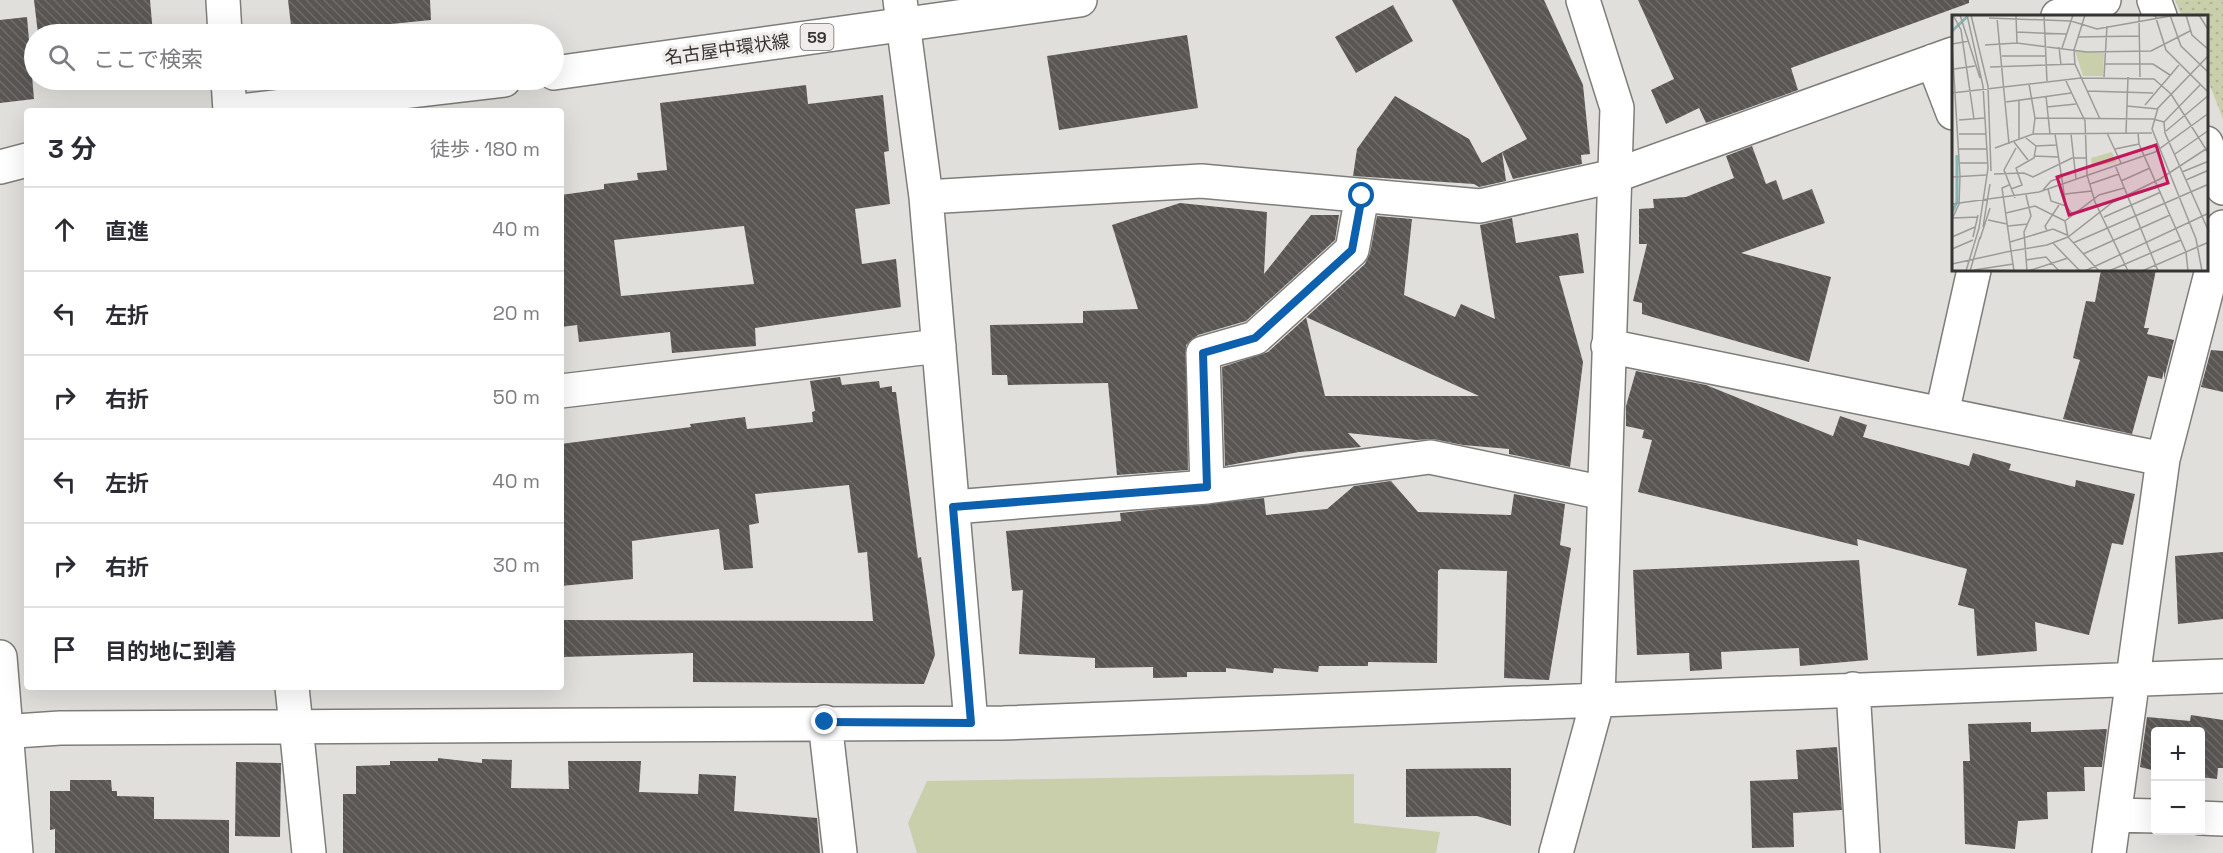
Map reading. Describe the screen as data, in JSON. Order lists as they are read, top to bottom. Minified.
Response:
{"streets":{"street":["59","名古屋中環状線"]},"page":{"search":"ここで検索","heading":["3 分","徒歩 · 180 m"],"list":[["直進","40 m"],["左折","20 m"],["右折","50 m"],["左折","40 m"],["右折","30 m"],"目的地に到着"],"map_buttons":["+","−"]}}
